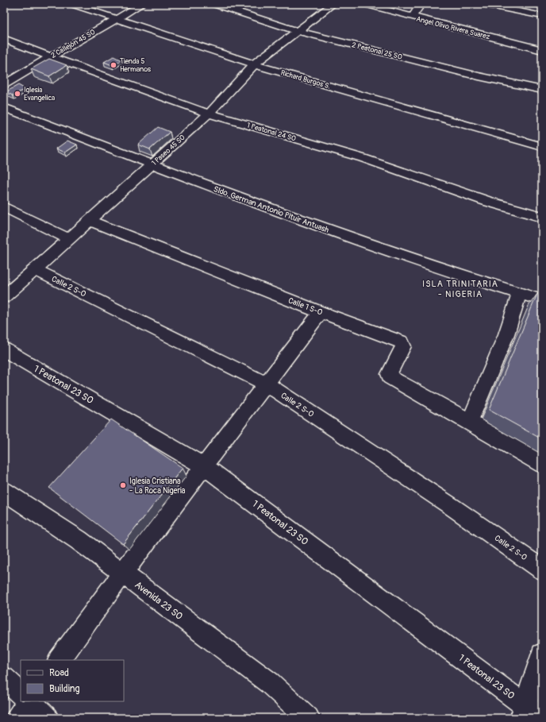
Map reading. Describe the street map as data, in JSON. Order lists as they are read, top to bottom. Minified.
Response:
{"streets":{"street":["Angel Olivo Rivera Suarez","2 Callejón 45 SO","2 Peatonal 25 SO","Richard Burgos S.","1 Peatonal 24 SO","1 Paseo 45 SO","Sldo. German Antonio Pituir Antuash","Calle 2 S-O","Calle 1 S-O","1 Peatonal 23 SO","Avenida 23 SO"]},"crossings":[["2 Callejón 45 SO","Richard Burgos S."],["2 Callejón 45 SO","1 Peatonal 24 SO"],["2 Peatonal 25 SO","1 Paseo 45 SO"],["Richard Burgos S.","1 Paseo 45 SO"],["1 Peatonal 24 SO","1 Paseo 45 SO"],["1 Paseo 45 SO","Sldo. German Antonio Pituir Antuash"],["1 Paseo 45 SO","Calle 2 S-O"],["1 Paseo 45 SO","Calle 1 S-O"]],"districts":["ISLA TRINITARIA - NIGERIA"],"places":["Tienda 5 Hermanos","Iglesia Evangelica","Iglesia Cristiana - La Roca Nigeria"],"legend":["Road","Building"]}
